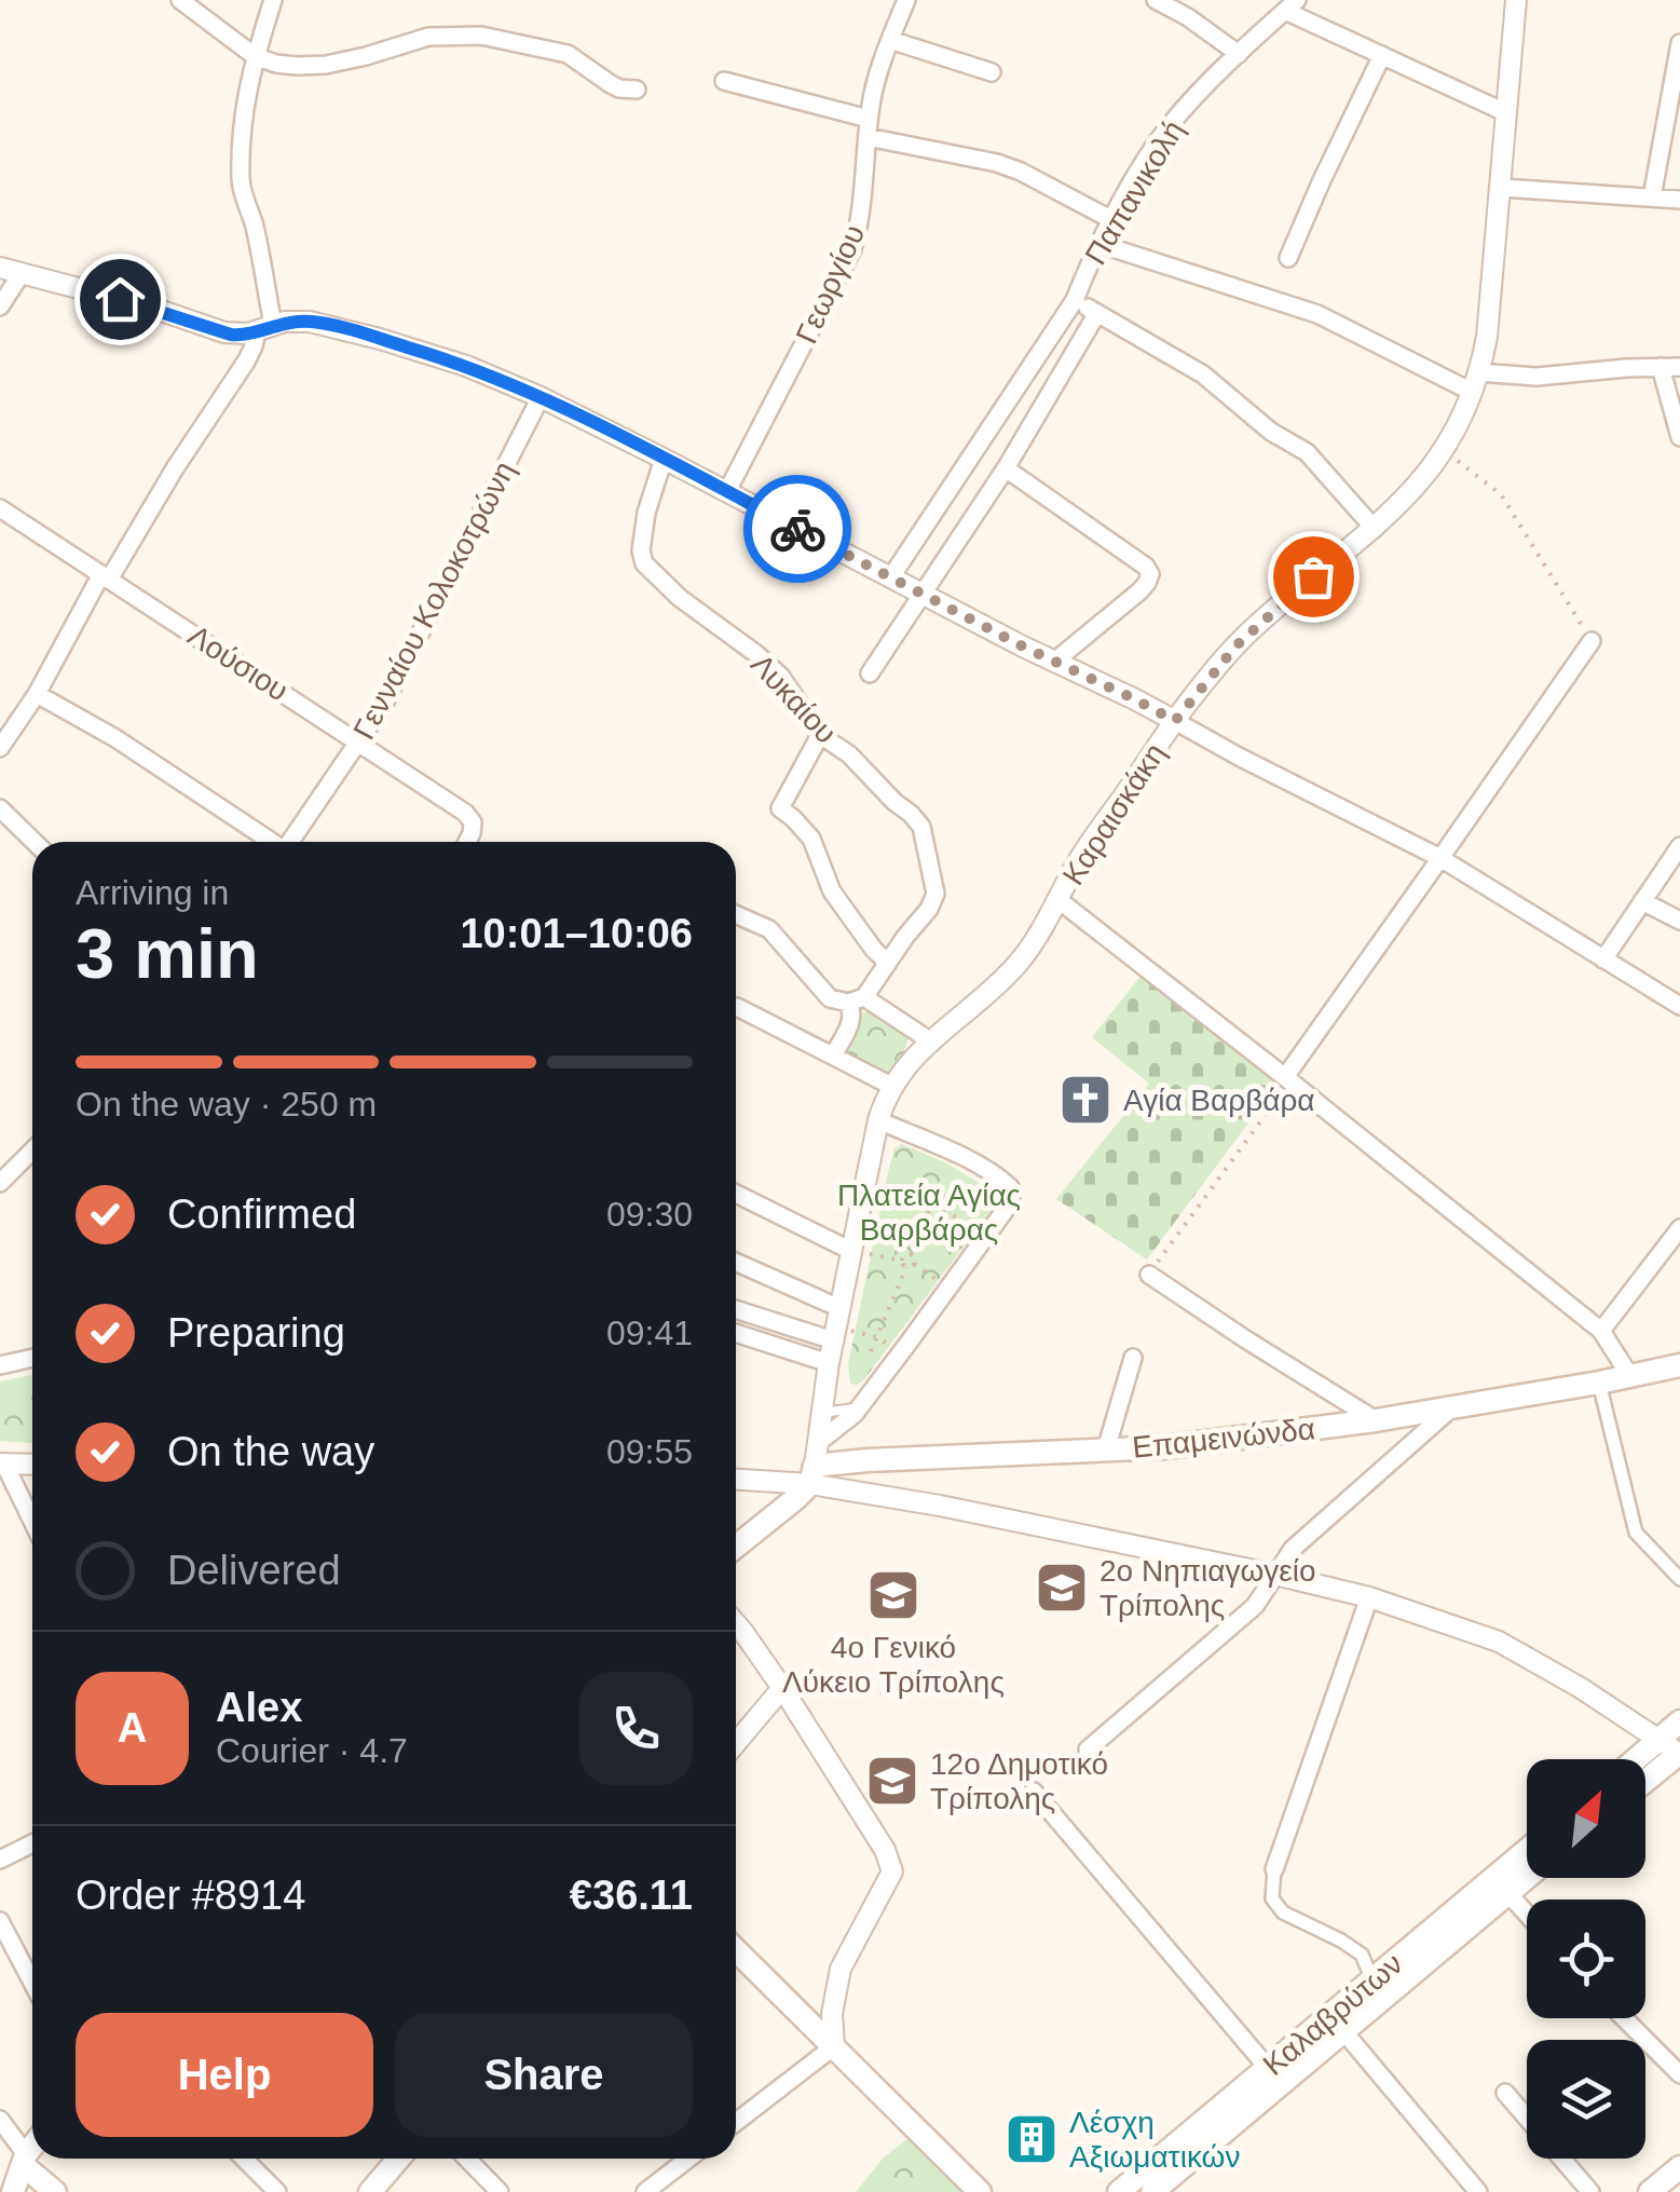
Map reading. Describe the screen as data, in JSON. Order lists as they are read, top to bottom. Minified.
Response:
{"streets":{"main road":["Επαμεινώνδα","Καλαβρύτων"],"street":["Παπανικολή","Γεωργίου","Γενναίου Κολοκοτρώνη","Λούσιου","Λυκαίου","Καραισκάκη"]},"crossings":[["Γενναίου Κολοκοτρώνη","Λούσιου"],["Καραισκάκη","Επαμεινώνδα"]],"parks":["Πλατεία Αγίας Βαρβάρας"],"places":{"church":["Αγία Βαρβάρα"],"school or university":["2ο Νηπιαγωγείο Τρίπολης","4ο Γενικό Λύκειο Τρίπολης","12ο Δημοτικό Τρίπολης"],"building":["Λέσχη Αξιωματικών"]},"north":"top right","page":{"heading":["3 min","Arriving in","10:01–10:06"],"panel":["Alex","Courier · 4.7","Order #8914","€36.11"],"bar":"On the way · 250 m","list":[["Confirmed","09:30"],["Preparing","09:41"],["On the way","09:55"],"Delivered"],"round":"A","buttons":["Help","Share"]}}
